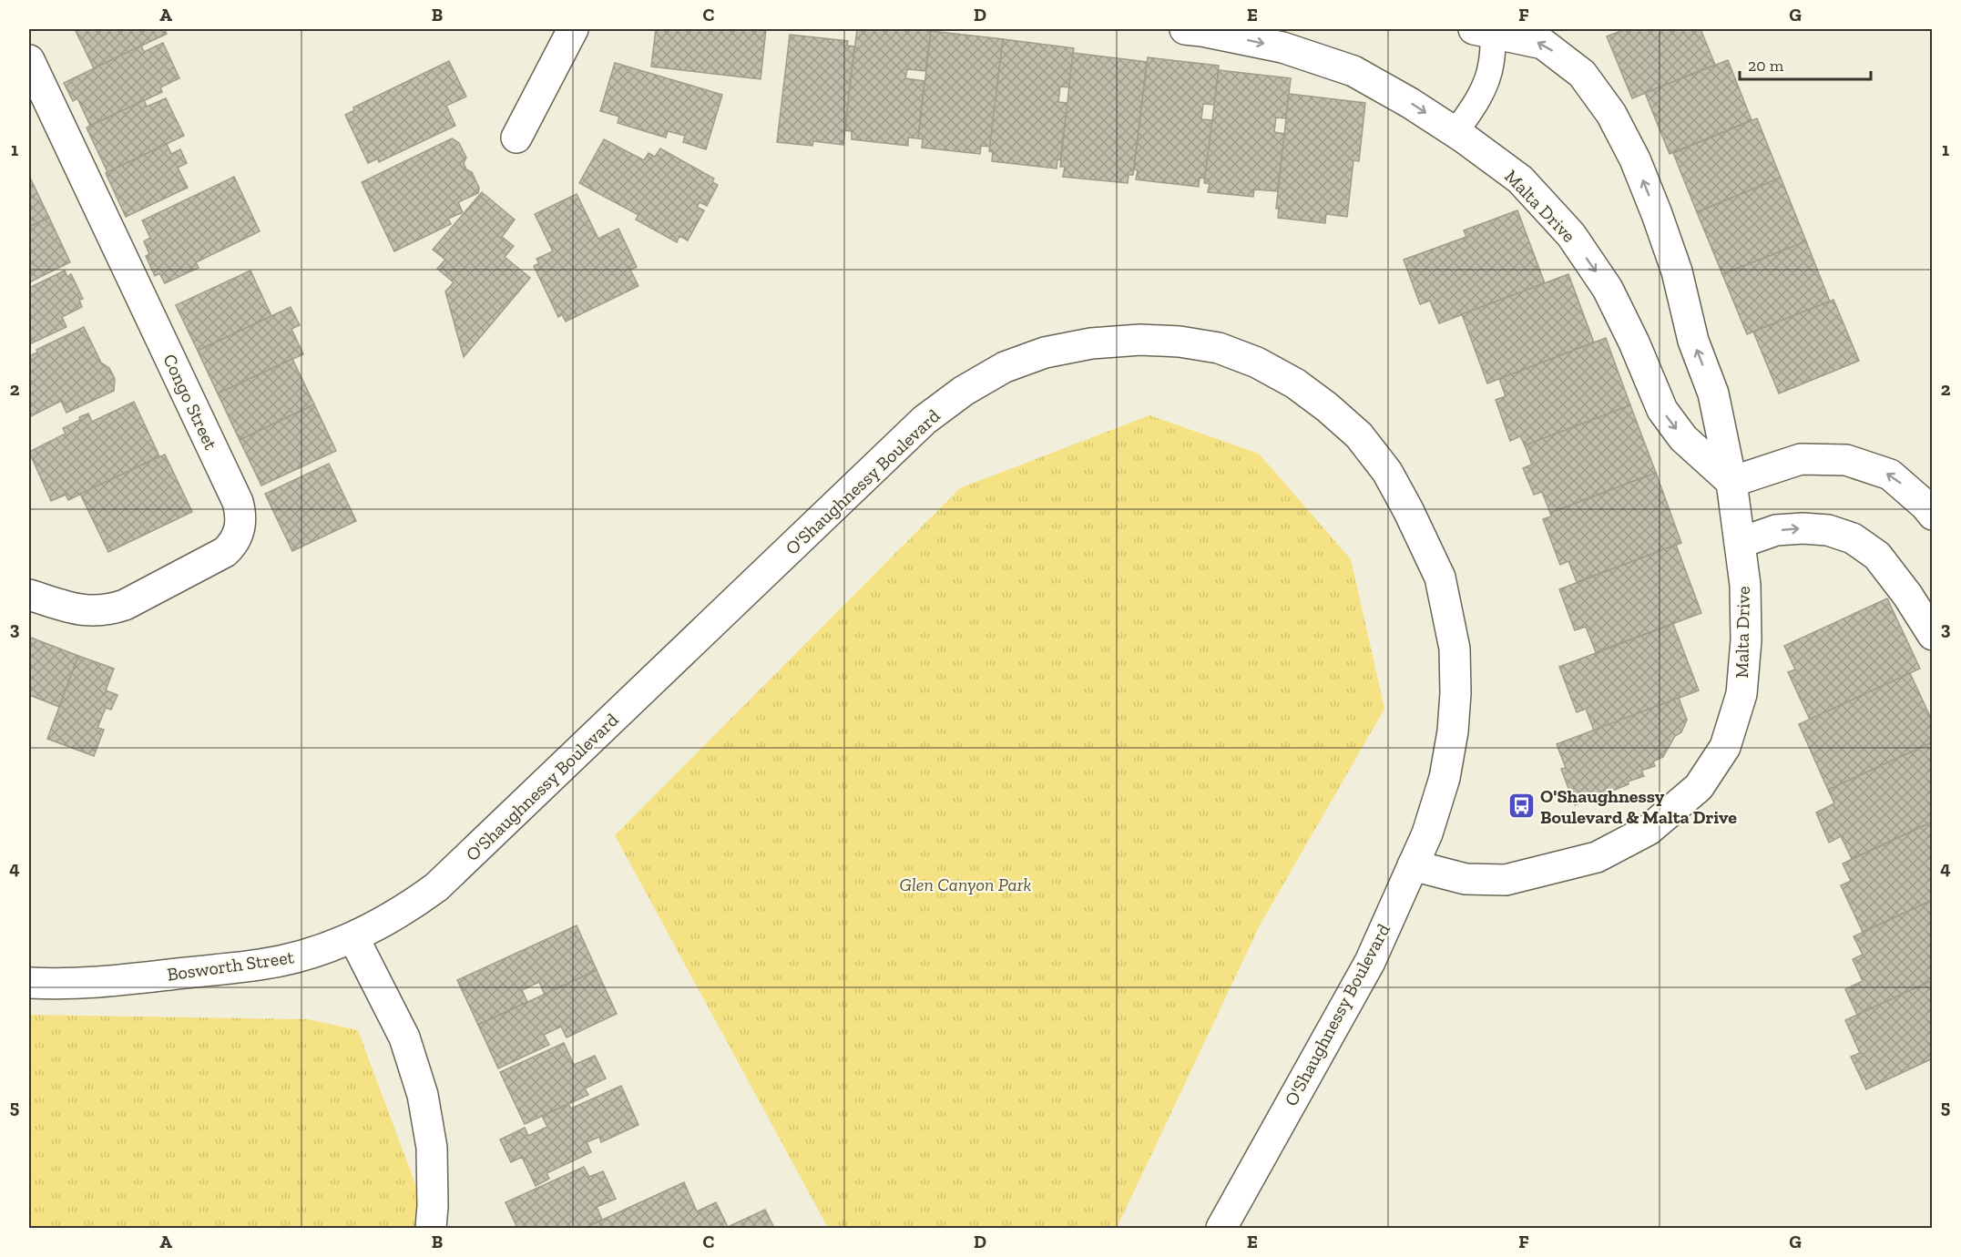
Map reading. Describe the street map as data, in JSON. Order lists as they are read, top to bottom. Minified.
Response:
{"streets":{"street":["Malta Drive","Congo Street","O'Shaughnessy Boulevard","Bosworth Street"]},"crossings":[["Malta Drive","O'Shaughnessy Boulevard"],["O'Shaughnessy Boulevard","Bosworth Street"]],"parks":["Glen Canyon Park"],"places":{"bus stop":["O'Shaughnessy Boulevard & Malta Drive"]},"scale_bar":"20 m","grid":{"columns":["A","B","C","D","E","F","G"],"rows":["1","2","3","4","5"]}}
